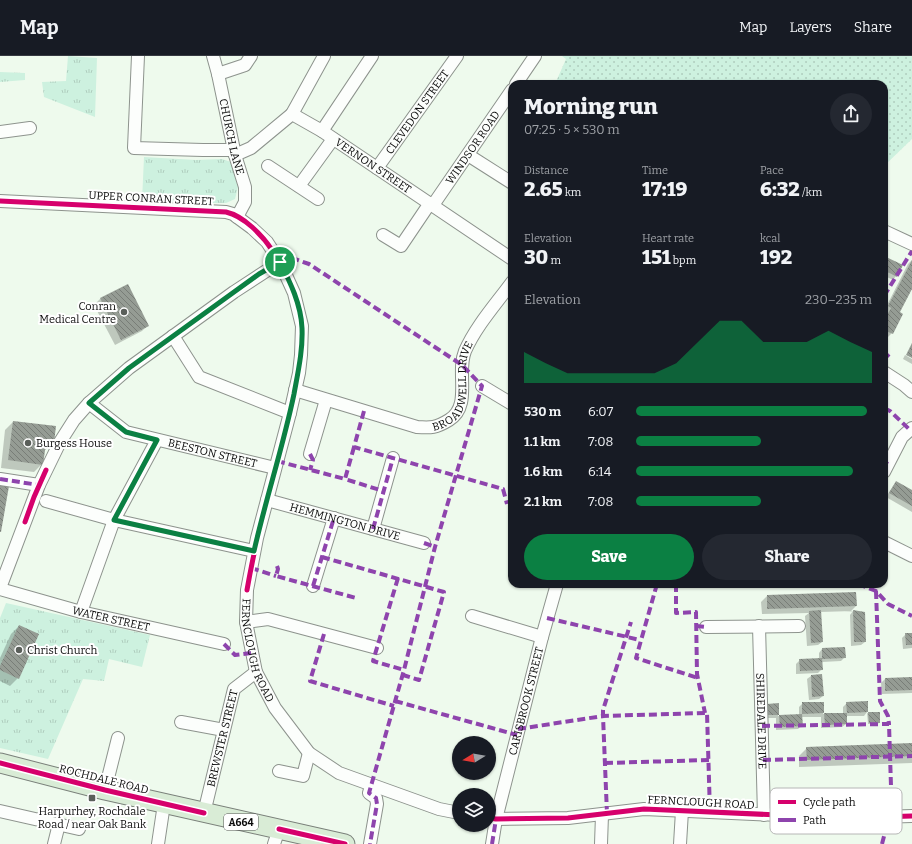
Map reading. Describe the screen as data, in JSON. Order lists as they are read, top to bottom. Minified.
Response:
{"streets":{"main road":["ROCHDALE ROAD","A664"],"street":["CLEVEDON STREET","CHURCH LANE","WINDSOR ROAD","VERNON STREET","UPPER CONRAN STREET","BROADWELL DRIVE","BEESTON STREET","HEMMINGTON DRIVE","WATER STREET","FERNCLOUGH ROAD","CARISBROOK STREET","SHIREDALE DRIVE","BREWSTER STREET"]},"crossings":[["CLEVEDON STREET","VERNON STREET"],["CHURCH LANE","UPPER CONRAN STREET"],["WINDSOR ROAD","VERNON STREET"],["UPPER CONRAN STREET","FERNCLOUGH ROAD"],["BROADWELL DRIVE","FERNCLOUGH ROAD"],["BEESTON STREET","FERNCLOUGH ROAD"],["HEMMINGTON DRIVE","FERNCLOUGH ROAD"],["FERNCLOUGH ROAD","SHIREDALE DRIVE"],["FERNCLOUGH ROAD","BREWSTER STREET"],["BREWSTER STREET","ROCHDALE ROAD"]],"places":{"other":["Conran Medical Centre","Burgess House","Christ Church"],"transit":["Harpurhey, Rochdale Road / near Oak Bank"]},"legend":["Cycle path","Path"],"north":"left","page":{"header":"Map","nav":["Map","Layers","Share"],"heading":["Morning run","07:25 · 5 × 530 m"],"stats":[["Distance","2.65 km"],["Time","17:19"],["Pace","6:32 /km"],["Elevation","30 m"],["Heart rate","151 bpm"],["kcal","192"]],"chart":["Elevation","230–235 m"],"list":[{"name":"530 m","note":"6:07"},{"name":"1.1 km","note":"7:08"},{"name":"1.6 km","note":"6:14"},{"name":"2.1 km","note":"7:08"}],"buttons":["Save","Share"]}}
